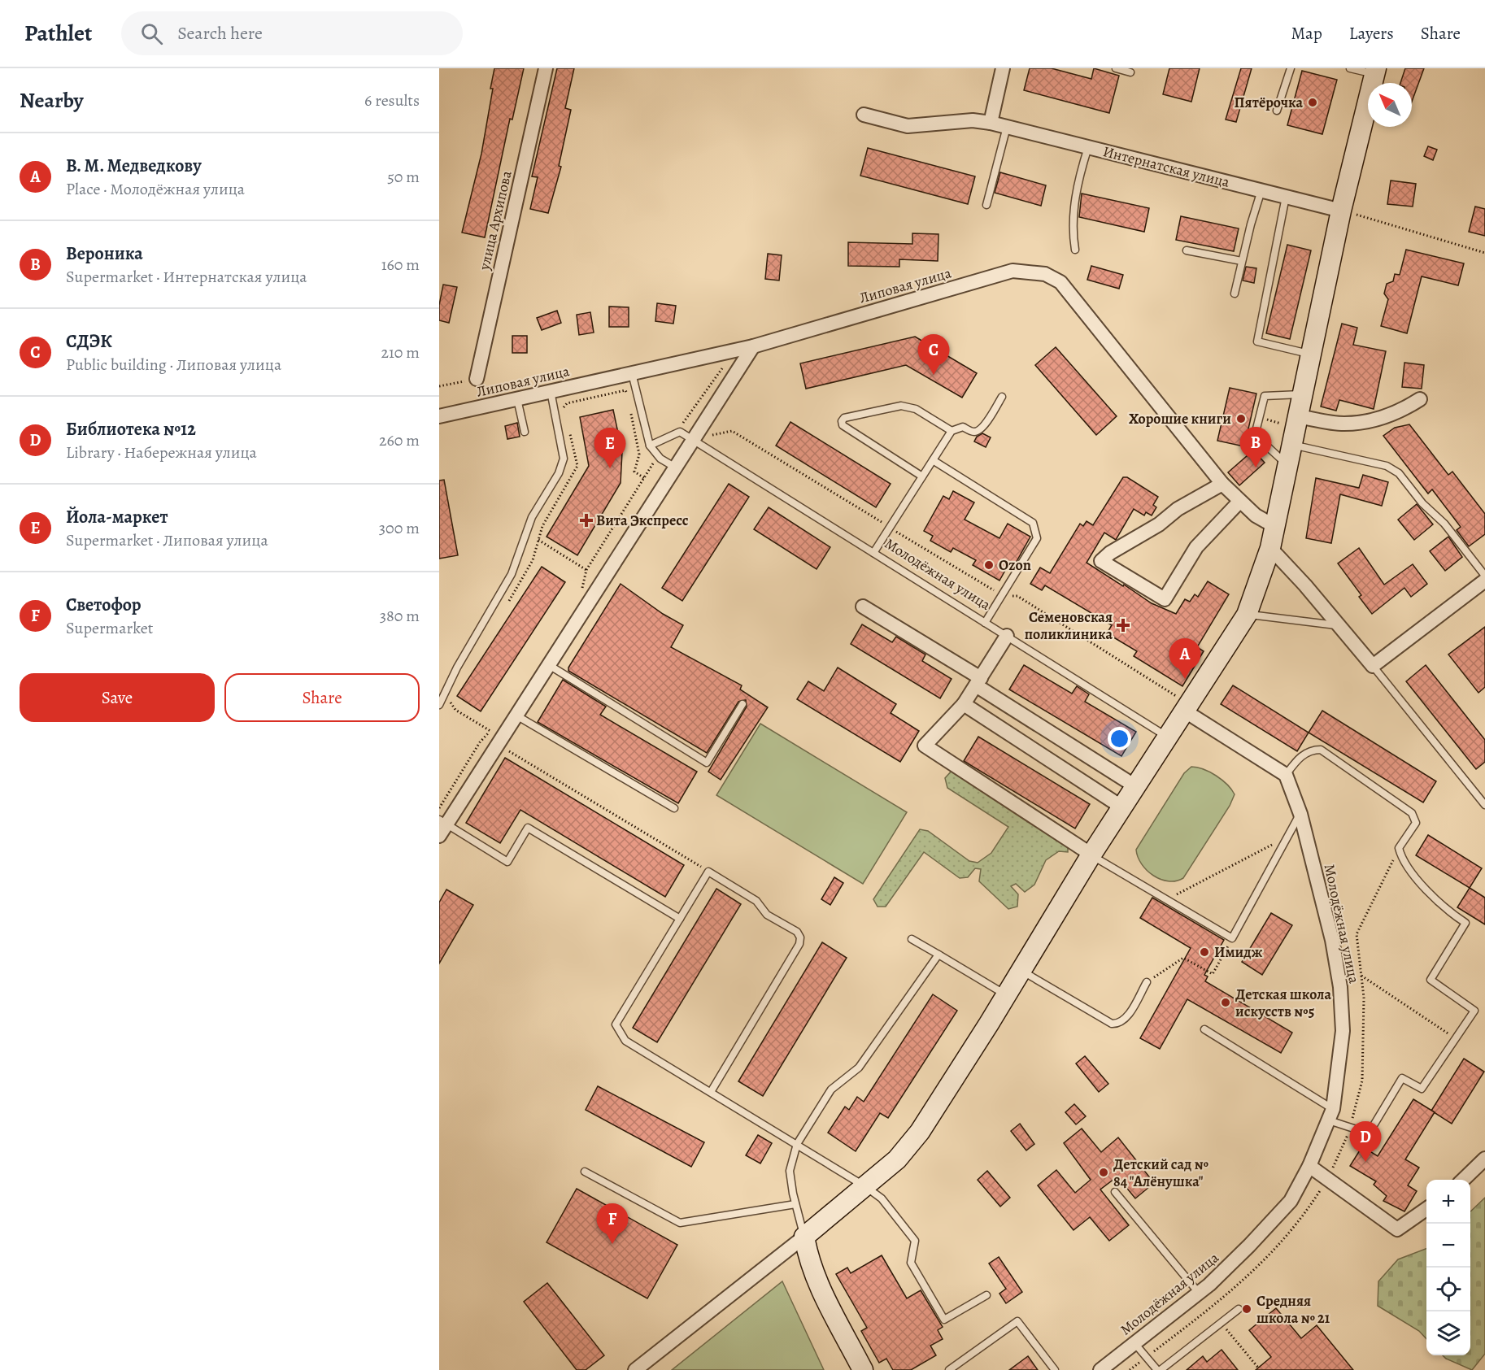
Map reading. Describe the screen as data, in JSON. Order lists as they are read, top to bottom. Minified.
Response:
{"streets":{"street":["Интернатская улица","улица Архипова","Липовая улица","Молодёжная улица"]},"places":{"other":["Пятёрочка","Хорошие книги","Ozon","Имидж","Детская школа искусств №5","Детский сад № 84 \"Алёнушка\"","Средняя школа № 21"],"health":["Вита Экспресс","Семеновская поликлиника"]},"north":"top left","page":{"header":"Pathlet","search":"Search here","nav":["Map","Layers","Share"],"heading":["Nearby","6 results"],"list":[{"mark":"A","name":"В. М. Медведкову","note":"Place · Молодёжная улица","value":"50 m"},{"mark":"B","name":"Вероника","note":"Supermarket · Интернатская улица","value":"160 m"},{"mark":"C","name":"СДЭК","note":"Public building · Липовая улица","value":"210 m"},{"mark":"D","name":"Библиотека №12","note":"Library · Набережная улица","value":"260 m"},{"mark":"E","name":"Йола-маркет","note":"Supermarket · Липовая улица","value":"300 m"},{"mark":"F","name":"Светофор","note":"Supermarket","value":"380 m"}],"pins":["C","B","E","A","D","F"],"buttons":["Save","Share"],"map_buttons":["+","−"]}}
